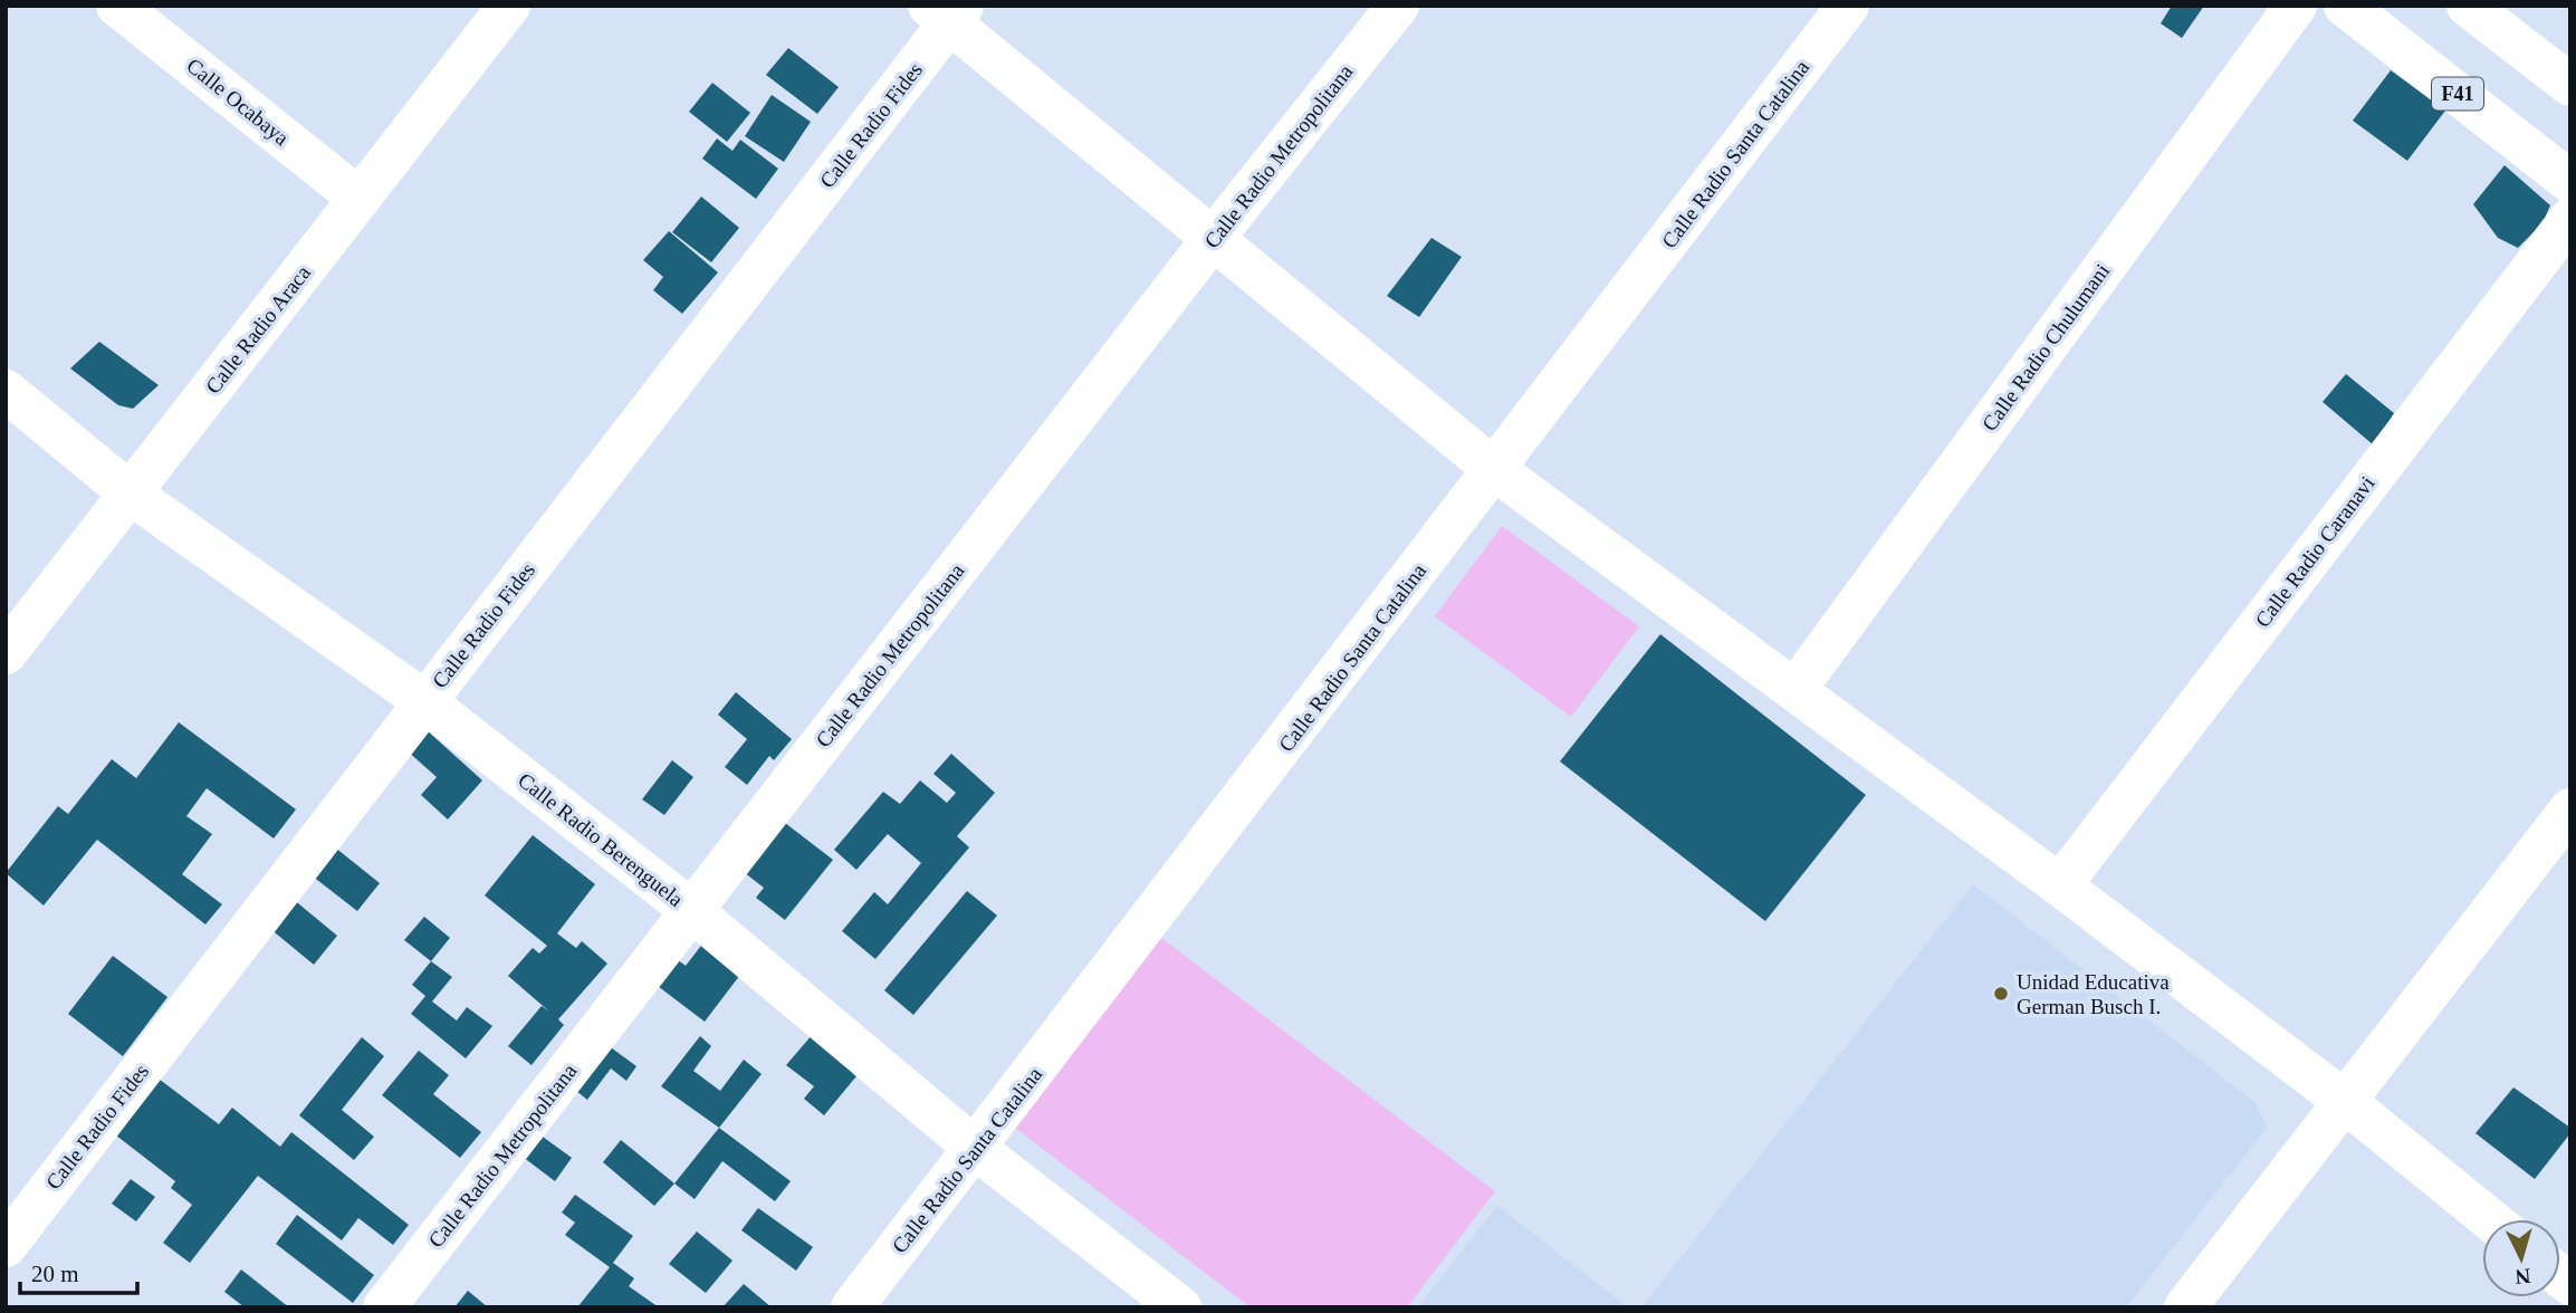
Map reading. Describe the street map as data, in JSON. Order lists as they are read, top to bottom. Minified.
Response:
{"streets":{"street":["F41","Calle Ocabaya","Calle Radio Fides","Calle Radio Santa Catalina","Calle Radio Metropolitana","Calle Radio Araca","Calle Radio Chulumani","Calle Radio Caranavi","Calle Radio Berenguela"]},"crossings":[["Calle Ocabaya","Calle Radio Araca"],["Calle Radio Fides","Calle Radio Berenguela"],["Calle Radio Santa Catalina","Calle Radio Berenguela"],["Calle Radio Metropolitana","Calle Radio Berenguela"],["Calle Radio Araca","Calle Radio Berenguela"]],"places":["Unidad Educativa German Busch I."],"scale_bar":"20 m","north":"bottom"}
